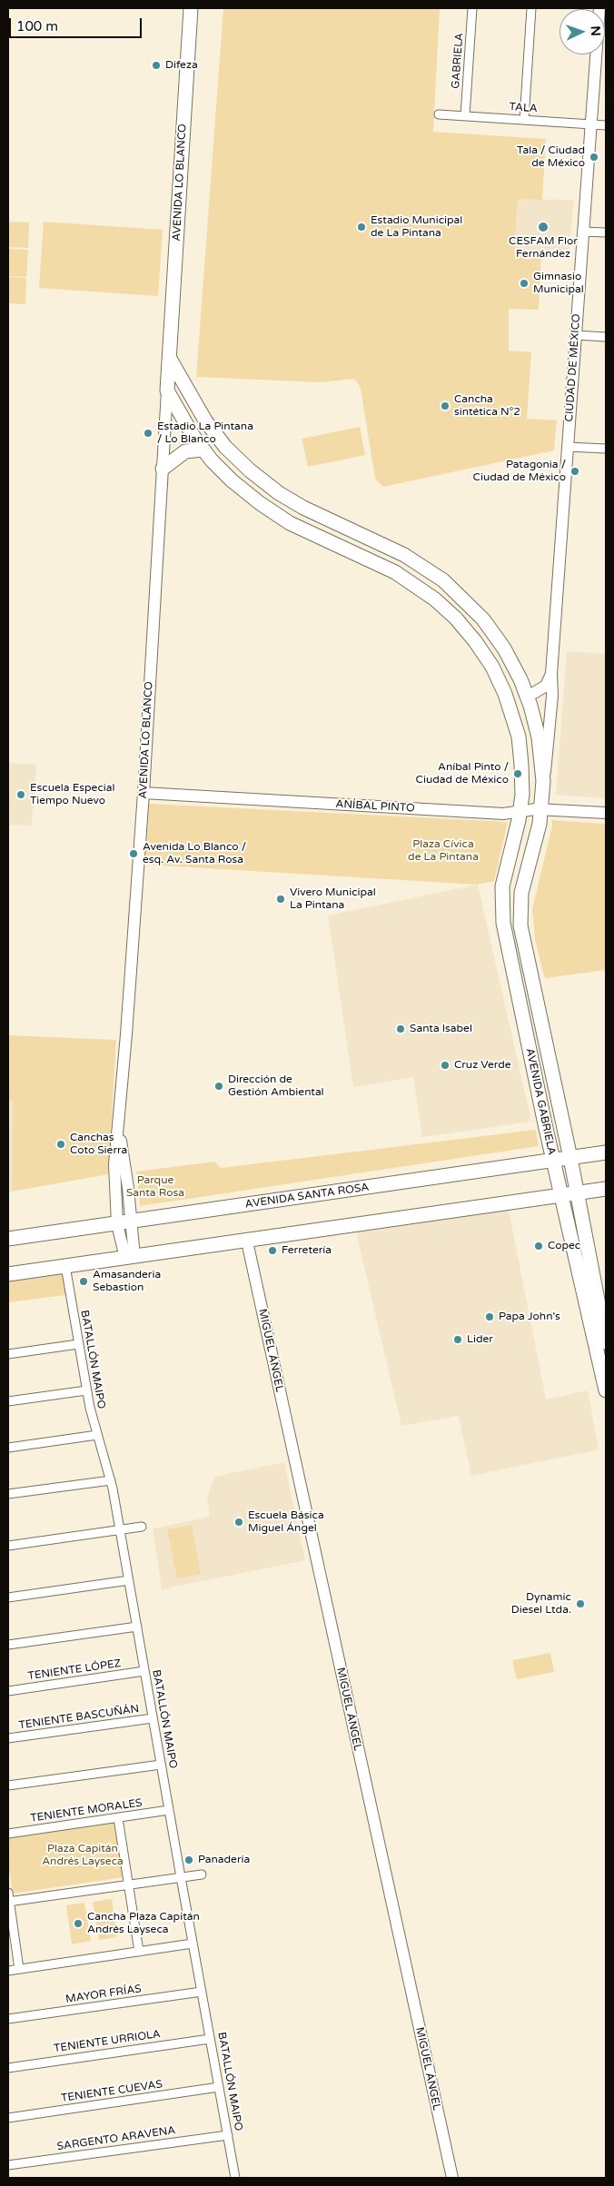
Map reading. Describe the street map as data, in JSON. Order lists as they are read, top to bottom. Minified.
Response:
{"streets":{"main road":["AVENIDA LO BLANCO","AVENIDA GABRIELA","AVENIDA SANTA ROSA"],"street":["GABRIELA","TALA","CIUDAD DE MÉXICO","ANÍBAL PINTO","MIGUEL ÁNGEL","BATALLÓN MAIPO","TENIENTE LÓPEZ","TENIENTE BASCUÑÁN","TENIENTE MORALES","MAYOR FRÍAS","TENIENTE URRIOLA","TENIENTE CUEVAS","SARGENTO ARAVENA"]},"crossings":[["GABRIELA","TALA"],["TALA","CIUDAD DE MÉXICO"],["AVENIDA LO BLANCO","ANÍBAL PINTO"],["AVENIDA LO BLANCO","AVENIDA GABRIELA"],["AVENIDA LO BLANCO","AVENIDA SANTA ROSA"],["CIUDAD DE MÉXICO","AVENIDA GABRIELA"],["ANÍBAL PINTO","AVENIDA GABRIELA"],["AVENIDA GABRIELA","AVENIDA SANTA ROSA"],["BATALLÓN MAIPO","TENIENTE LÓPEZ"],["BATALLÓN MAIPO","TENIENTE BASCUÑÁN"],["BATALLÓN MAIPO","TENIENTE MORALES"],["BATALLÓN MAIPO","MAYOR FRÍAS"],["BATALLÓN MAIPO","TENIENTE URRIOLA"],["BATALLÓN MAIPO","TENIENTE CUEVAS"],["BATALLÓN MAIPO","SARGENTO ARAVENA"]],"parks":["Plaza Cívica de La Pintana","Parque Santa Rosa","Plaza Capitán Andrés Layseca"],"places":["Difeza","Tala / Ciudad de México","Estadio Municipal de La Pintana","CESFAM Flor Fernández","Gimnasio Municipal","Cancha sintética N°2","Estadio La Pintana / Lo Blanco","Patagonia / Ciudad de México","Aníbal Pinto / Ciudad de México","Escuela Especial Tiempo Nuevo","Avenida Lo Blanco / esq. Av. Santa Rosa","Vivero Municipal La Pintana","Santa Isabel","Cruz Verde","Dirección de Gestión Ambiental","Canchas Coto Sierra","Copec","Ferretería","Amasanderia Sebastion","Papa John's","Lider","Escuela Básica Miguel Ángel","Dynamic Diesel Ltda.","Panadería","Cancha Plaza Capitán Andrés Layseca"],"scale_bar":"100 m","north":"right"}
